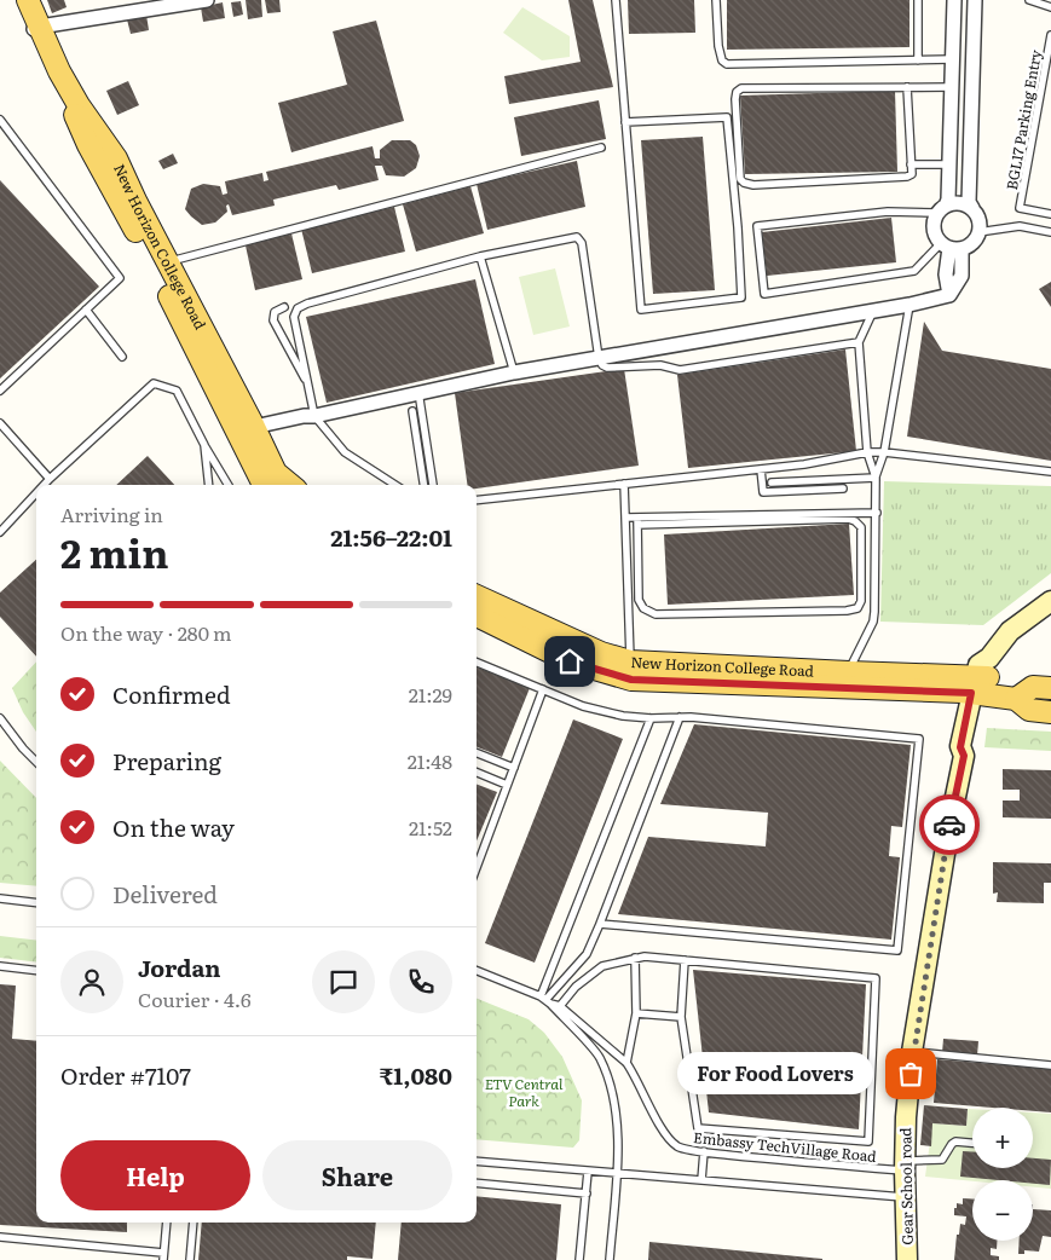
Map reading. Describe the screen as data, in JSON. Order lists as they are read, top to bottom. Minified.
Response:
{"streets":{"main road":["New Horizon College Road","Gear School road"],"lane":["BGL17 Parking Entry","Embassy TechVillage Road"]},"crossings":[["New Horizon College Road","Gear School road"],["Embassy TechVillage Road","Gear School road"]],"parks":["ETV Central Park"],"places":["For Food Lovers"],"page":{"heading":["2 min","Arriving in","21:56–22:01"],"panel":["Jordan","Courier · 4.6","Order #7107","₹1,080"],"bar":"On the way · 280 m","list":[["Confirmed","21:29"],["Preparing","21:48"],["On the way","21:52"],"Delivered"],"bubble":"For Food Lovers","map_buttons":["+","−"],"buttons":["Help","Share"]}}
